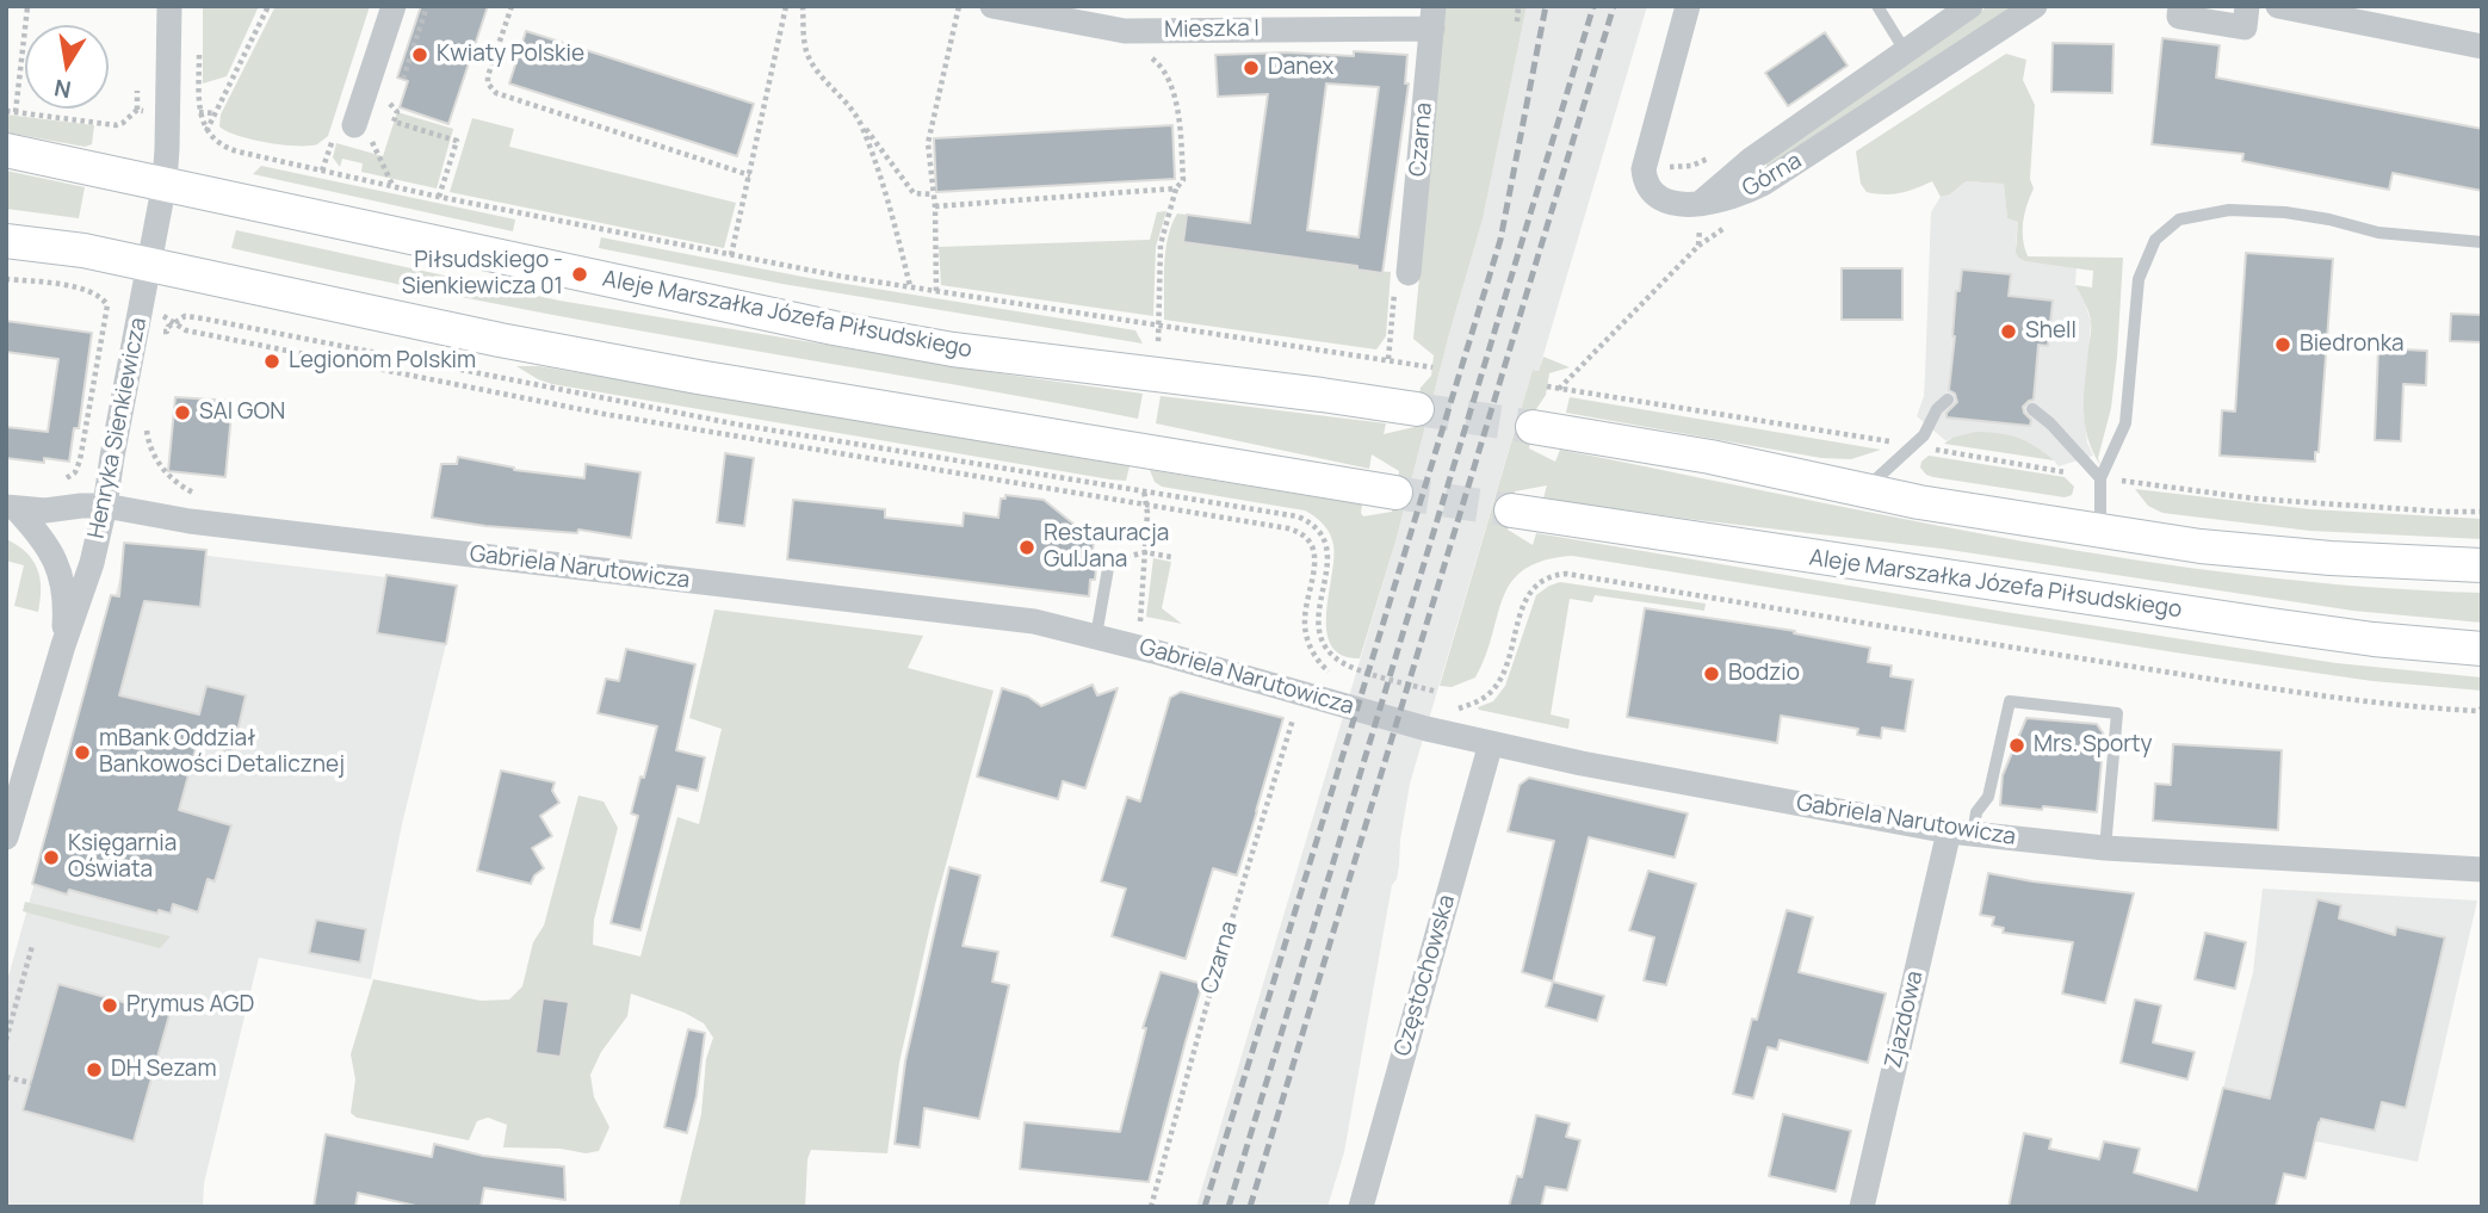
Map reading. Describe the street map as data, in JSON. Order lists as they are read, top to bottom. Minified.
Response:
{"streets":{"main road":["Aleje Marszałka Józefa Piłsudskiego"],"street":["Mieszka I","Czarna","Górna","Henryka Sienkiewicza","Gabriela Narutowicza","Częstochowska","Zjazdowa"]},"crossings":[["Mieszka I","Czarna"],["Aleje Marszałka Józefa Piłsudskiego","Henryka Sienkiewicza"],["Henryka Sienkiewicza","Gabriela Narutowicza"],["Gabriela Narutowicza","Częstochowska"],["Gabriela Narutowicza","Zjazdowa"]],"places":["Kwiaty Polskie","Danex","Piłsudskiego - Sienkiewicza 01","Shell","Biedronka","Legionom Polskim","SAI GON","Restauracja GulJana","Bodzio","Mrs. Sporty","mBank Oddział Bankowości Detalicznej","Księgarnia Oświata","Prymus AGD","DH Sezam"],"north":"bottom"}
